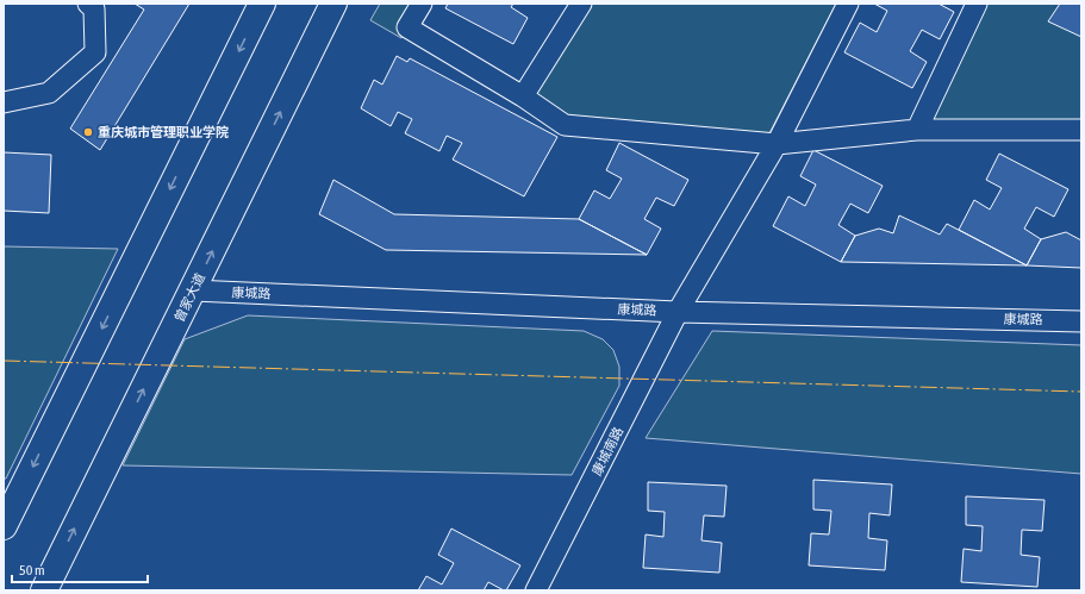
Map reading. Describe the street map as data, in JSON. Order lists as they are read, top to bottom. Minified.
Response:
{"streets":{"highway":["曾家大道"],"street":["康城路","康城南路"]},"crossings":[["康城路","曾家大道"],["康城路","康城南路"]],"places":["重庆城市管理职业学院"],"scale_bar":"50 m"}
